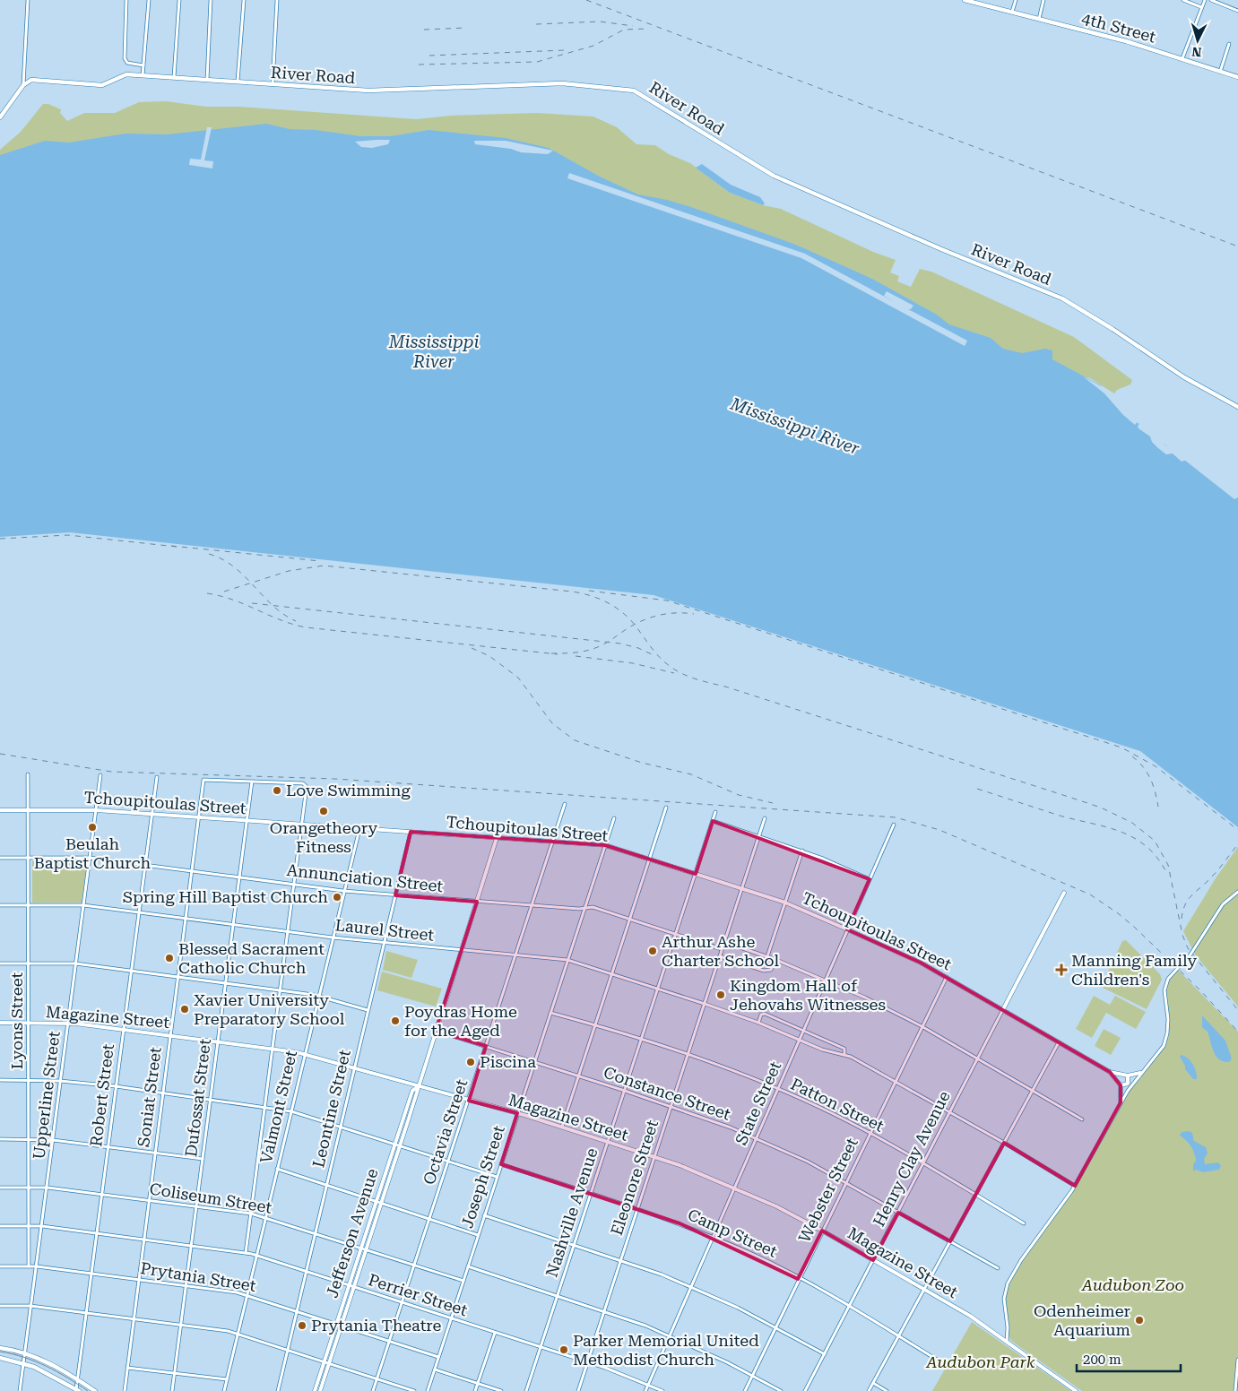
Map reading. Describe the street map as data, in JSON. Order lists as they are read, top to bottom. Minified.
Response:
{"streets":{"main road":["4th Street","River Road"],"street":["Tchoupitoulas Street","Annunciation Street","Laurel Street","Magazine Street","Lyons Street","Constance Street","Upperline Street","Robert Street","Soniat Street","Dufossat Street","State Street","Patton Street","Valmont Street","Leontine Street","Octavia Street","Henry Clay Avenue","Joseph Street","Eleonore Street","Webster Street","Coliseum Street","Nashville Avenue","Jefferson Avenue","Camp Street","Prytania Street","Perrier Street"]},"crossings":[["Tchoupitoulas Street","Lyons Street"],["Tchoupitoulas Street","Upperline Street"],["Tchoupitoulas Street","Robert Street"],["Tchoupitoulas Street","Soniat Street"],["Tchoupitoulas Street","Dufossat Street"],["Tchoupitoulas Street","State Street"],["Tchoupitoulas Street","Valmont Street"],["Tchoupitoulas Street","Leontine Street"],["Tchoupitoulas Street","Octavia Street"],["Tchoupitoulas Street","Henry Clay Avenue"],["Tchoupitoulas Street","Joseph Street"],["Tchoupitoulas Street","Eleonore Street"],["Tchoupitoulas Street","Webster Street"],["Tchoupitoulas Street","Nashville Avenue"],["Tchoupitoulas Street","Jefferson Avenue"],["Annunciation Street","Lyons Street"],["Annunciation Street","Upperline Street"],["Annunciation Street","Robert Street"],["Annunciation Street","Soniat Street"],["Annunciation Street","Dufossat Street"],["Annunciation Street","Valmont Street"],["Annunciation Street","Leontine Street"],["Annunciation Street","Octavia Street"],["Annunciation Street","Joseph Street"],["Annunciation Street","Eleonore Street"],["Annunciation Street","Nashville Avenue"],["Annunciation Street","Jefferson Avenue"],["Laurel Street","Lyons Street"],["Laurel Street","Upperline Street"],["Laurel Street","Robert Street"],["Laurel Street","Soniat Street"],["Laurel Street","Dufossat Street"],["Laurel Street","State Street"],["Laurel Street","Valmont Street"],["Laurel Street","Leontine Street"],["Laurel Street","Octavia Street"],["Laurel Street","Henry Clay Avenue"],["Laurel Street","Joseph Street"],["Laurel Street","Eleonore Street"],["Laurel Street","Webster Street"],["Laurel Street","Nashville Avenue"],["Laurel Street","Jefferson Avenue"],["Magazine Street","Lyons Street"],["Magazine Street","Upperline Street"],["Magazine Street","Robert Street"],["Magazine Street","Soniat Street"],["Magazine Street","Dufossat Street"],["Magazine Street","State Street"],["Magazine Street","Valmont Street"],["Magazine Street","Leontine Street"],["Magazine Street","Octavia Street"],["Magazine Street","Henry Clay Avenue"],["Magazine Street","Joseph Street"],["Magazine Street","Eleonore Street"],["Magazine Street","Webster Street"],["Magazine Street","Nashville Avenue"],["Magazine Street","Jefferson Avenue"],["Lyons Street","Coliseum Street"],["Lyons Street","Prytania Street"],["Lyons Street","Perrier Street"],["Constance Street","State Street"],["Constance Street","Octavia Street"],["Constance Street","Henry Clay Avenue"],["Constance Street","Joseph Street"],["Constance Street","Eleonore Street"],["Constance Street","Webster Street"],["Constance Street","Nashville Avenue"],["Constance Street","Jefferson Avenue"],["Upperline Street","Coliseum Street"],["Upperline Street","Prytania Street"],["Upperline Street","Perrier Street"],["Robert Street","Coliseum Street"],["Robert Street","Prytania Street"],["Robert Street","Perrier Street"],["Soniat Street","Dufossat Street"],["Soniat Street","Coliseum Street"],["Soniat Street","Prytania Street"],["Soniat Street","Perrier Street"],["Dufossat Street","Coliseum Street"],["Dufossat Street","Prytania Street"],["Dufossat Street","Perrier Street"],["State Street","Patton Street"],["State Street","Camp Street"],["State Street","Perrier Street"],["Patton Street","Henry Clay Avenue"],["Patton Street","Joseph Street"],["Patton Street","Eleonore Street"],["Patton Street","Webster Street"],["Patton Street","Nashville Avenue"],["Valmont Street","Coliseum Street"],["Valmont Street","Prytania Street"],["Valmont Street","Perrier Street"],["Leontine Street","Coliseum Street"],["Leontine Street","Prytania Street"],["Leontine Street","Perrier Street"],["Octavia Street","Coliseum Street"],["Octavia Street","Prytania Street"],["Octavia Street","Perrier Street"],["Henry Clay Avenue","Camp Street"],["Joseph Street","Coliseum Street"],["Joseph Street","Camp Street"],["Joseph Street","Prytania Street"],["Joseph Street","Perrier Street"],["Eleonore Street","Camp Street"],["Eleonore Street","Perrier Street"],["Webster Street","Camp Street"],["Coliseum Street","Jefferson Avenue"],["Nashville Avenue","Camp Street"],["Nashville Avenue","Perrier Street"],["Jefferson Avenue","Prytania Street"],["Jefferson Avenue","Perrier Street"]],"water":["Mississippi River"],"parks":["Audubon Zoo","Audubon Park"],"places":{"other":["Love Swimming","Orangetheory Fitness","Beulah Baptist Church","Spring Hill Baptist Church","Arthur Ashe Charter School","Blessed Sacrament Catholic Church","Kingdom Hall of Jehovahs Witnesses","Xavier University Preparatory School","Poydras Home for the Aged","Piscina","Odenheimer Aquarium","Prytania Theatre","Parker Memorial United Methodist Church"],"health":["Manning Family Children's"]},"scale_bar":"200 m","north":"bottom"}
